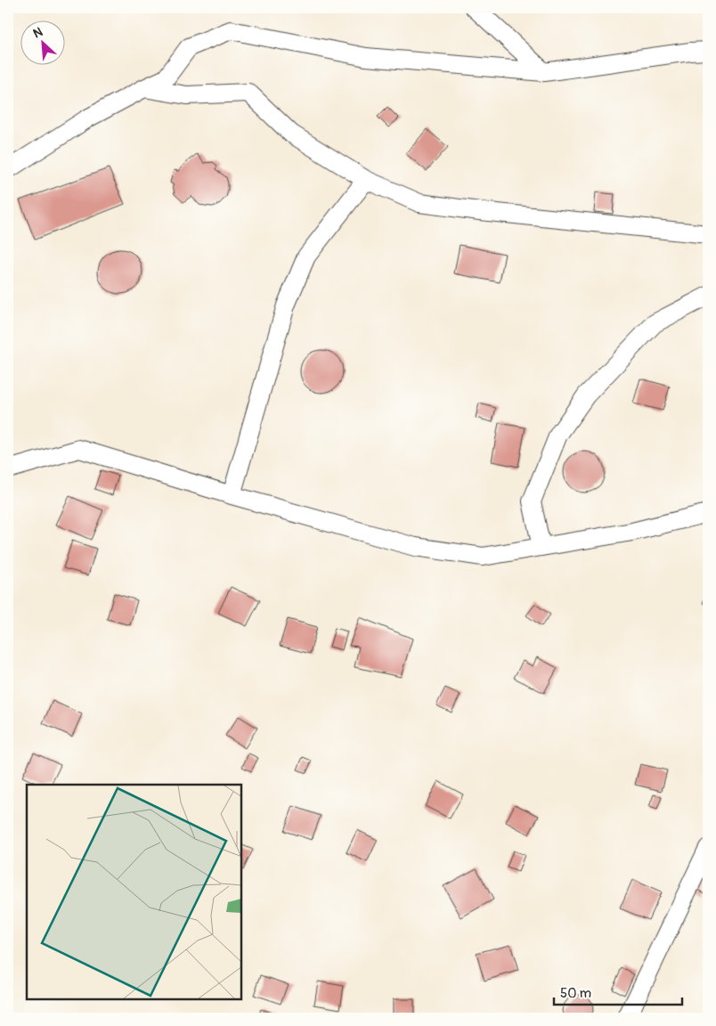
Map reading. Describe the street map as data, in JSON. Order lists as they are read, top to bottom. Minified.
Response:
{"scale_bar":"50 m","north":"top left"}
